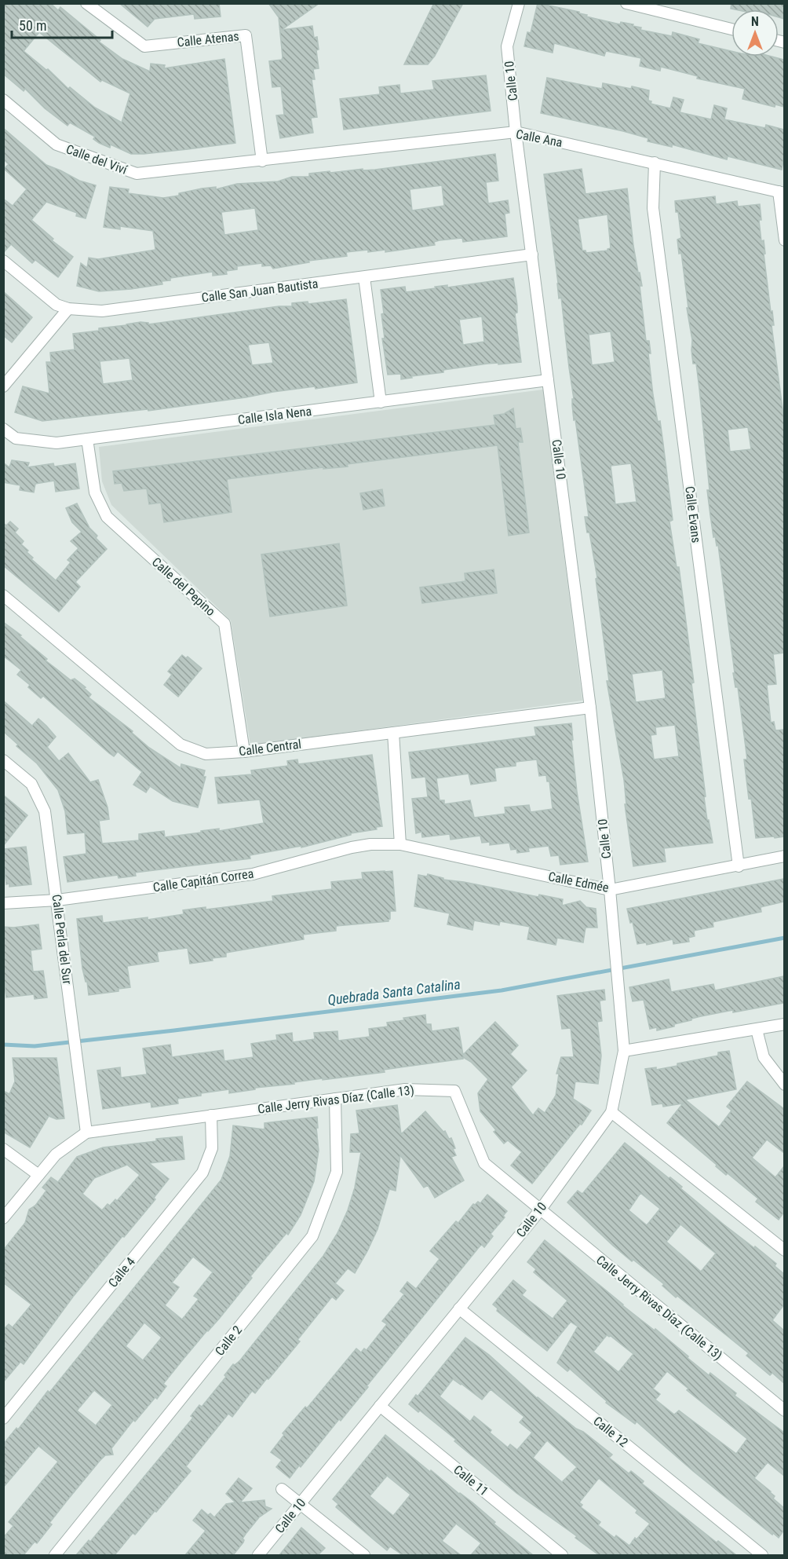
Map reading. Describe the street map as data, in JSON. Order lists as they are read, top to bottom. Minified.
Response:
{"streets":{"street":["Calle Atenas","Calle 10","Calle Ana","Calle del Viví","Calle San Juan Bautista","Calle Isla Nena","Calle Evans","Calle del Pepino","Calle Central","Calle Capitán Correa","Calle Edmée","Calle Perla del Sur","Calle Jerry Rivas Díaz (Calle 13)","Calle 4","Calle 2","Calle 12","Calle 11"]},"crossings":[["Calle Atenas","Calle Ana"],["Calle Atenas","Calle del Viví"],["Calle 10","Calle Ana"],["Calle 10","Calle San Juan Bautista"],["Calle 10","Calle Isla Nena"],["Calle 10","Calle Central"],["Calle 10","Calle Edmée"],["Calle 10","Calle Jerry Rivas Díaz (Calle 13)"],["Calle 10","Calle 12"],["Calle 10","Calle 11"],["Calle Ana","Calle del Viví"],["Calle Ana","Calle Evans"],["Calle Isla Nena","Calle del Pepino"],["Calle Evans","Calle Edmée"],["Calle del Pepino","Calle Central"],["Calle Capitán Correa","Calle Edmée"],["Calle Capitán Correa","Calle Perla del Sur"],["Calle Perla del Sur","Calle Jerry Rivas Díaz (Calle 13)"],["Calle Jerry Rivas Díaz (Calle 13)","Calle 4"],["Calle Jerry Rivas Díaz (Calle 13)","Calle 2"]],"water":["Quebrada Santa Catalina"],"scale_bar":"50 m","north":"top"}
